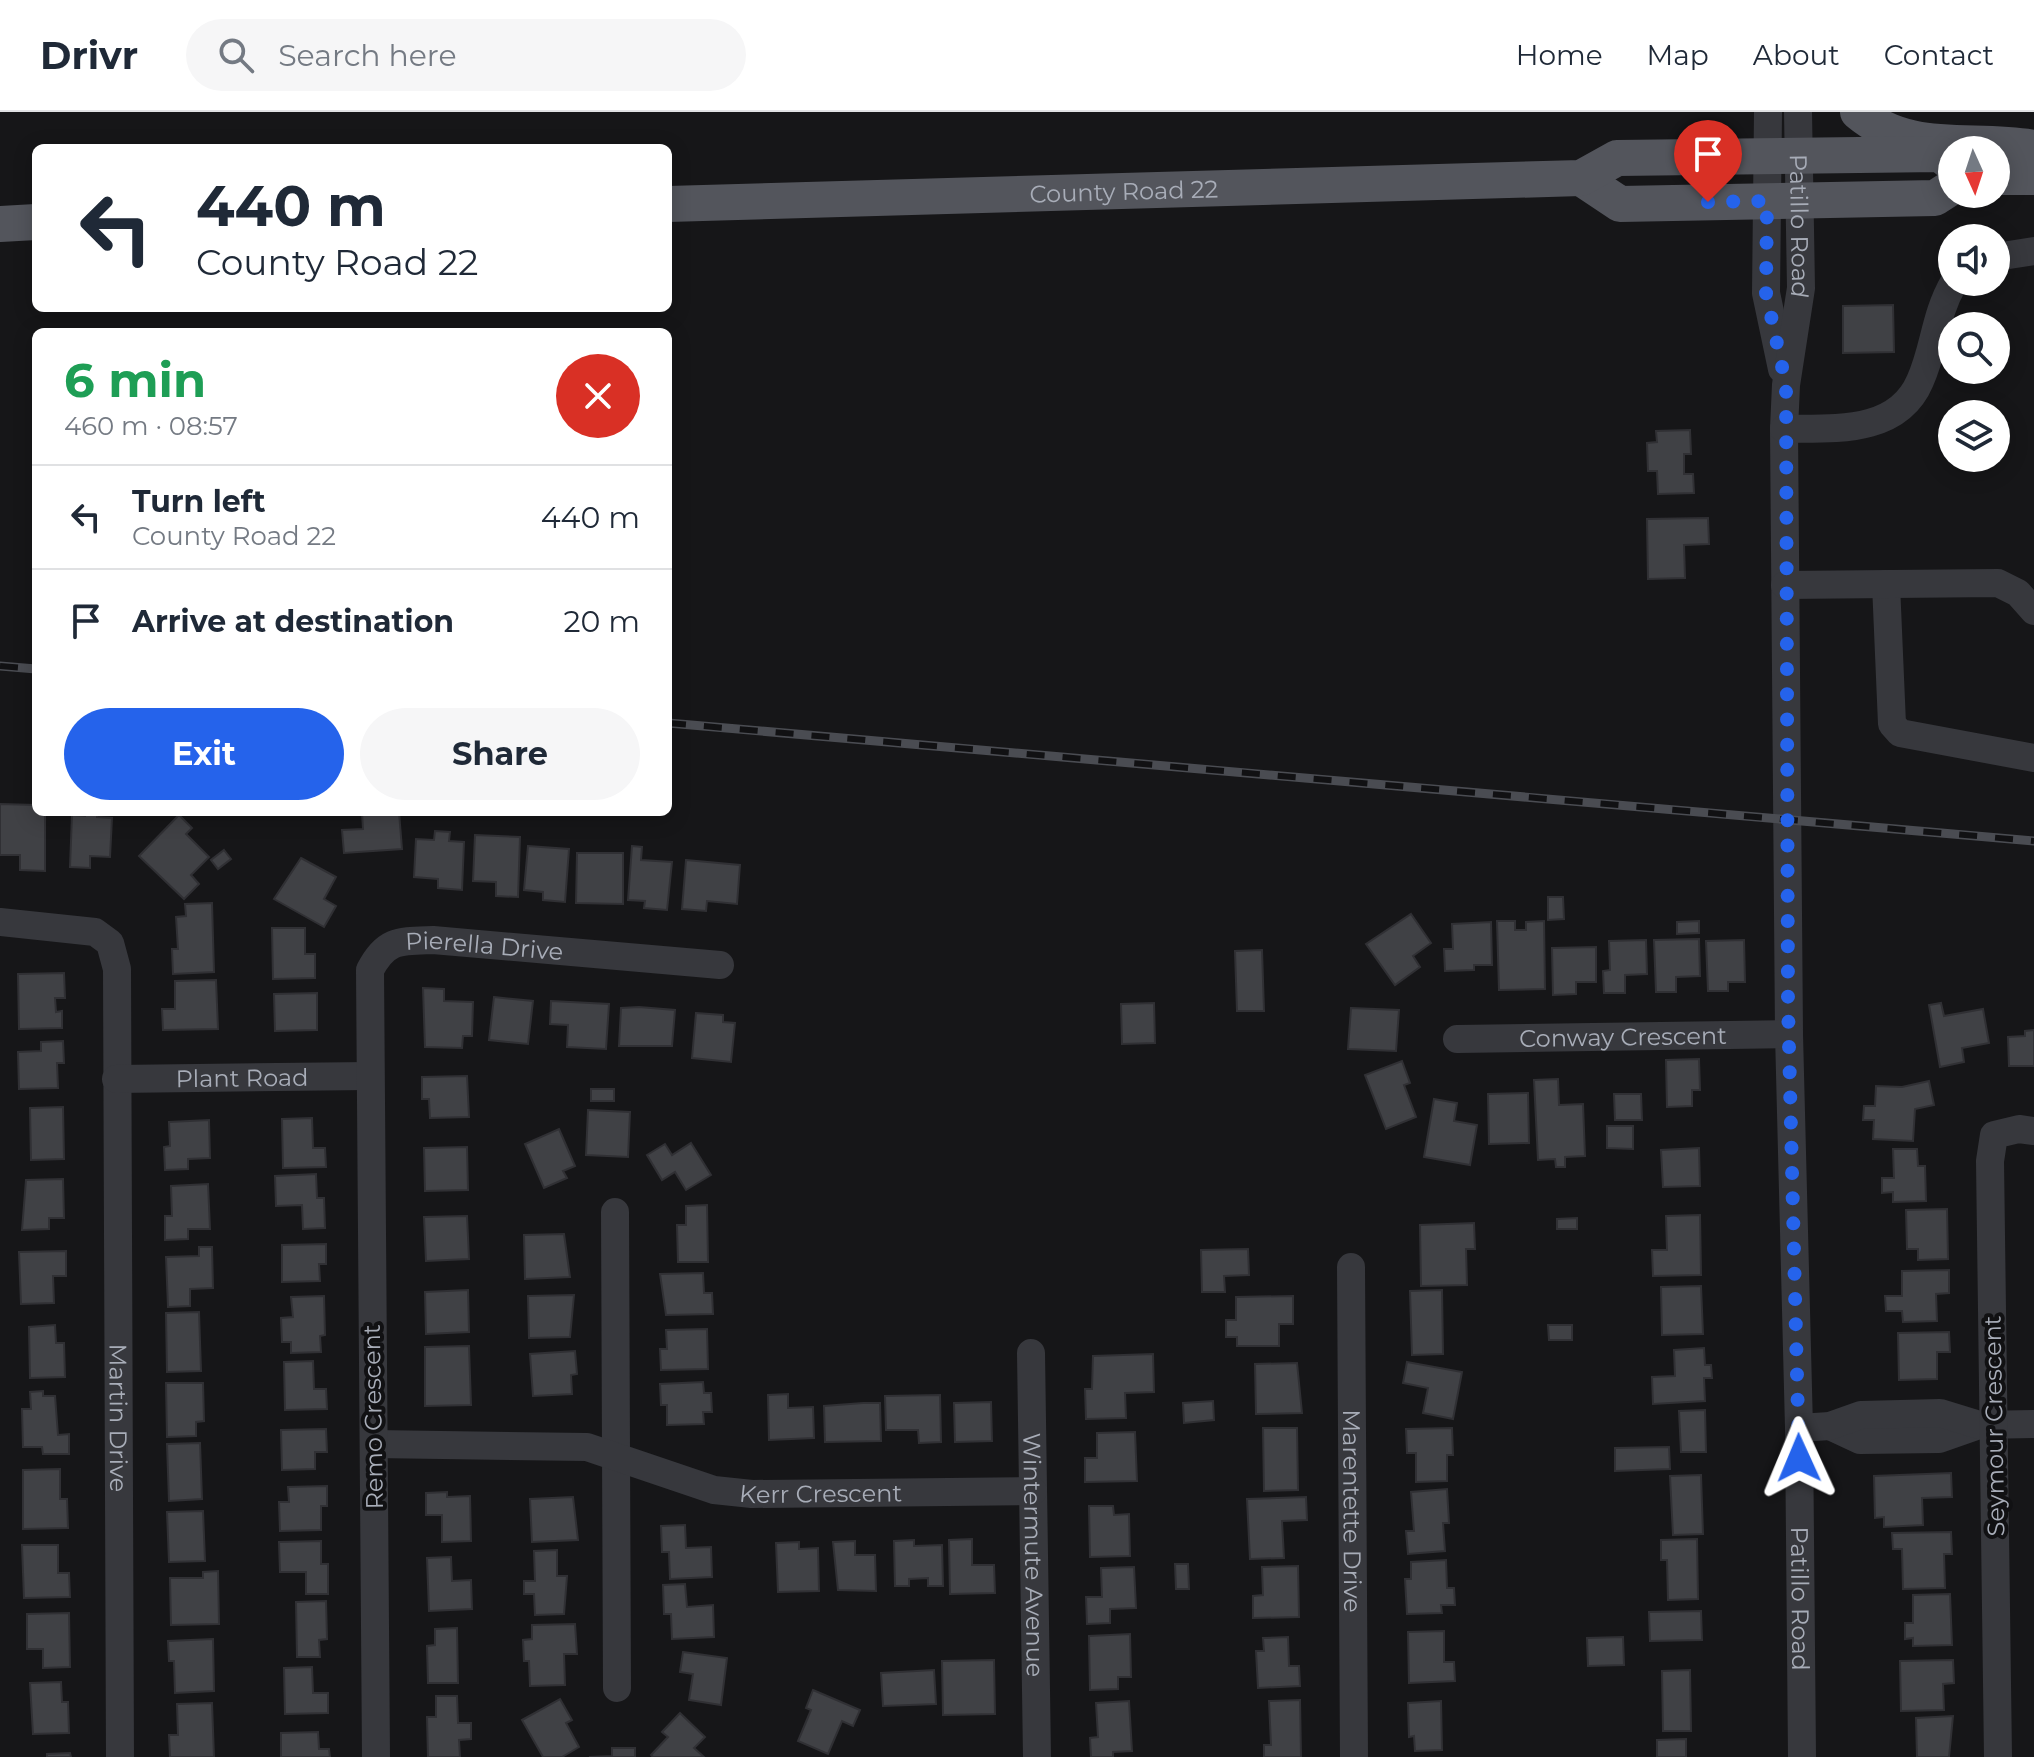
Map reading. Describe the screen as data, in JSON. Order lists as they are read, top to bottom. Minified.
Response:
{"streets":{"main road":["County Road 22"],"street":["Patillo Road","Pierella Drive","Conway Crescent","Plant Road","Remo Crescent","Martin Drive","Seymour Crescent","Kerr Crescent","Marentette Drive","Wintermute Avenue"]},"crossings":[["County Road 22","Patillo Road"],["Patillo Road","Conway Crescent"],["Pierella Drive","Plant Road"],["Pierella Drive","Remo Crescent"],["Plant Road","Remo Crescent"],["Plant Road","Martin Drive"],["Kerr Crescent","Wintermute Avenue"]],"north":"bottom","page":{"header":"Drivr","search":"Search here","nav":["Home","Map","About","Contact"],"turn":["440 m","County Road 22"],"heading":["6 min","460 m · 08:57"],"list":[{"name":"Turn left","note":"County Road 22","value":"440 m"},{"name":"Arrive at destination","value":"20 m"}],"buttons":["Exit","Share"]}}
